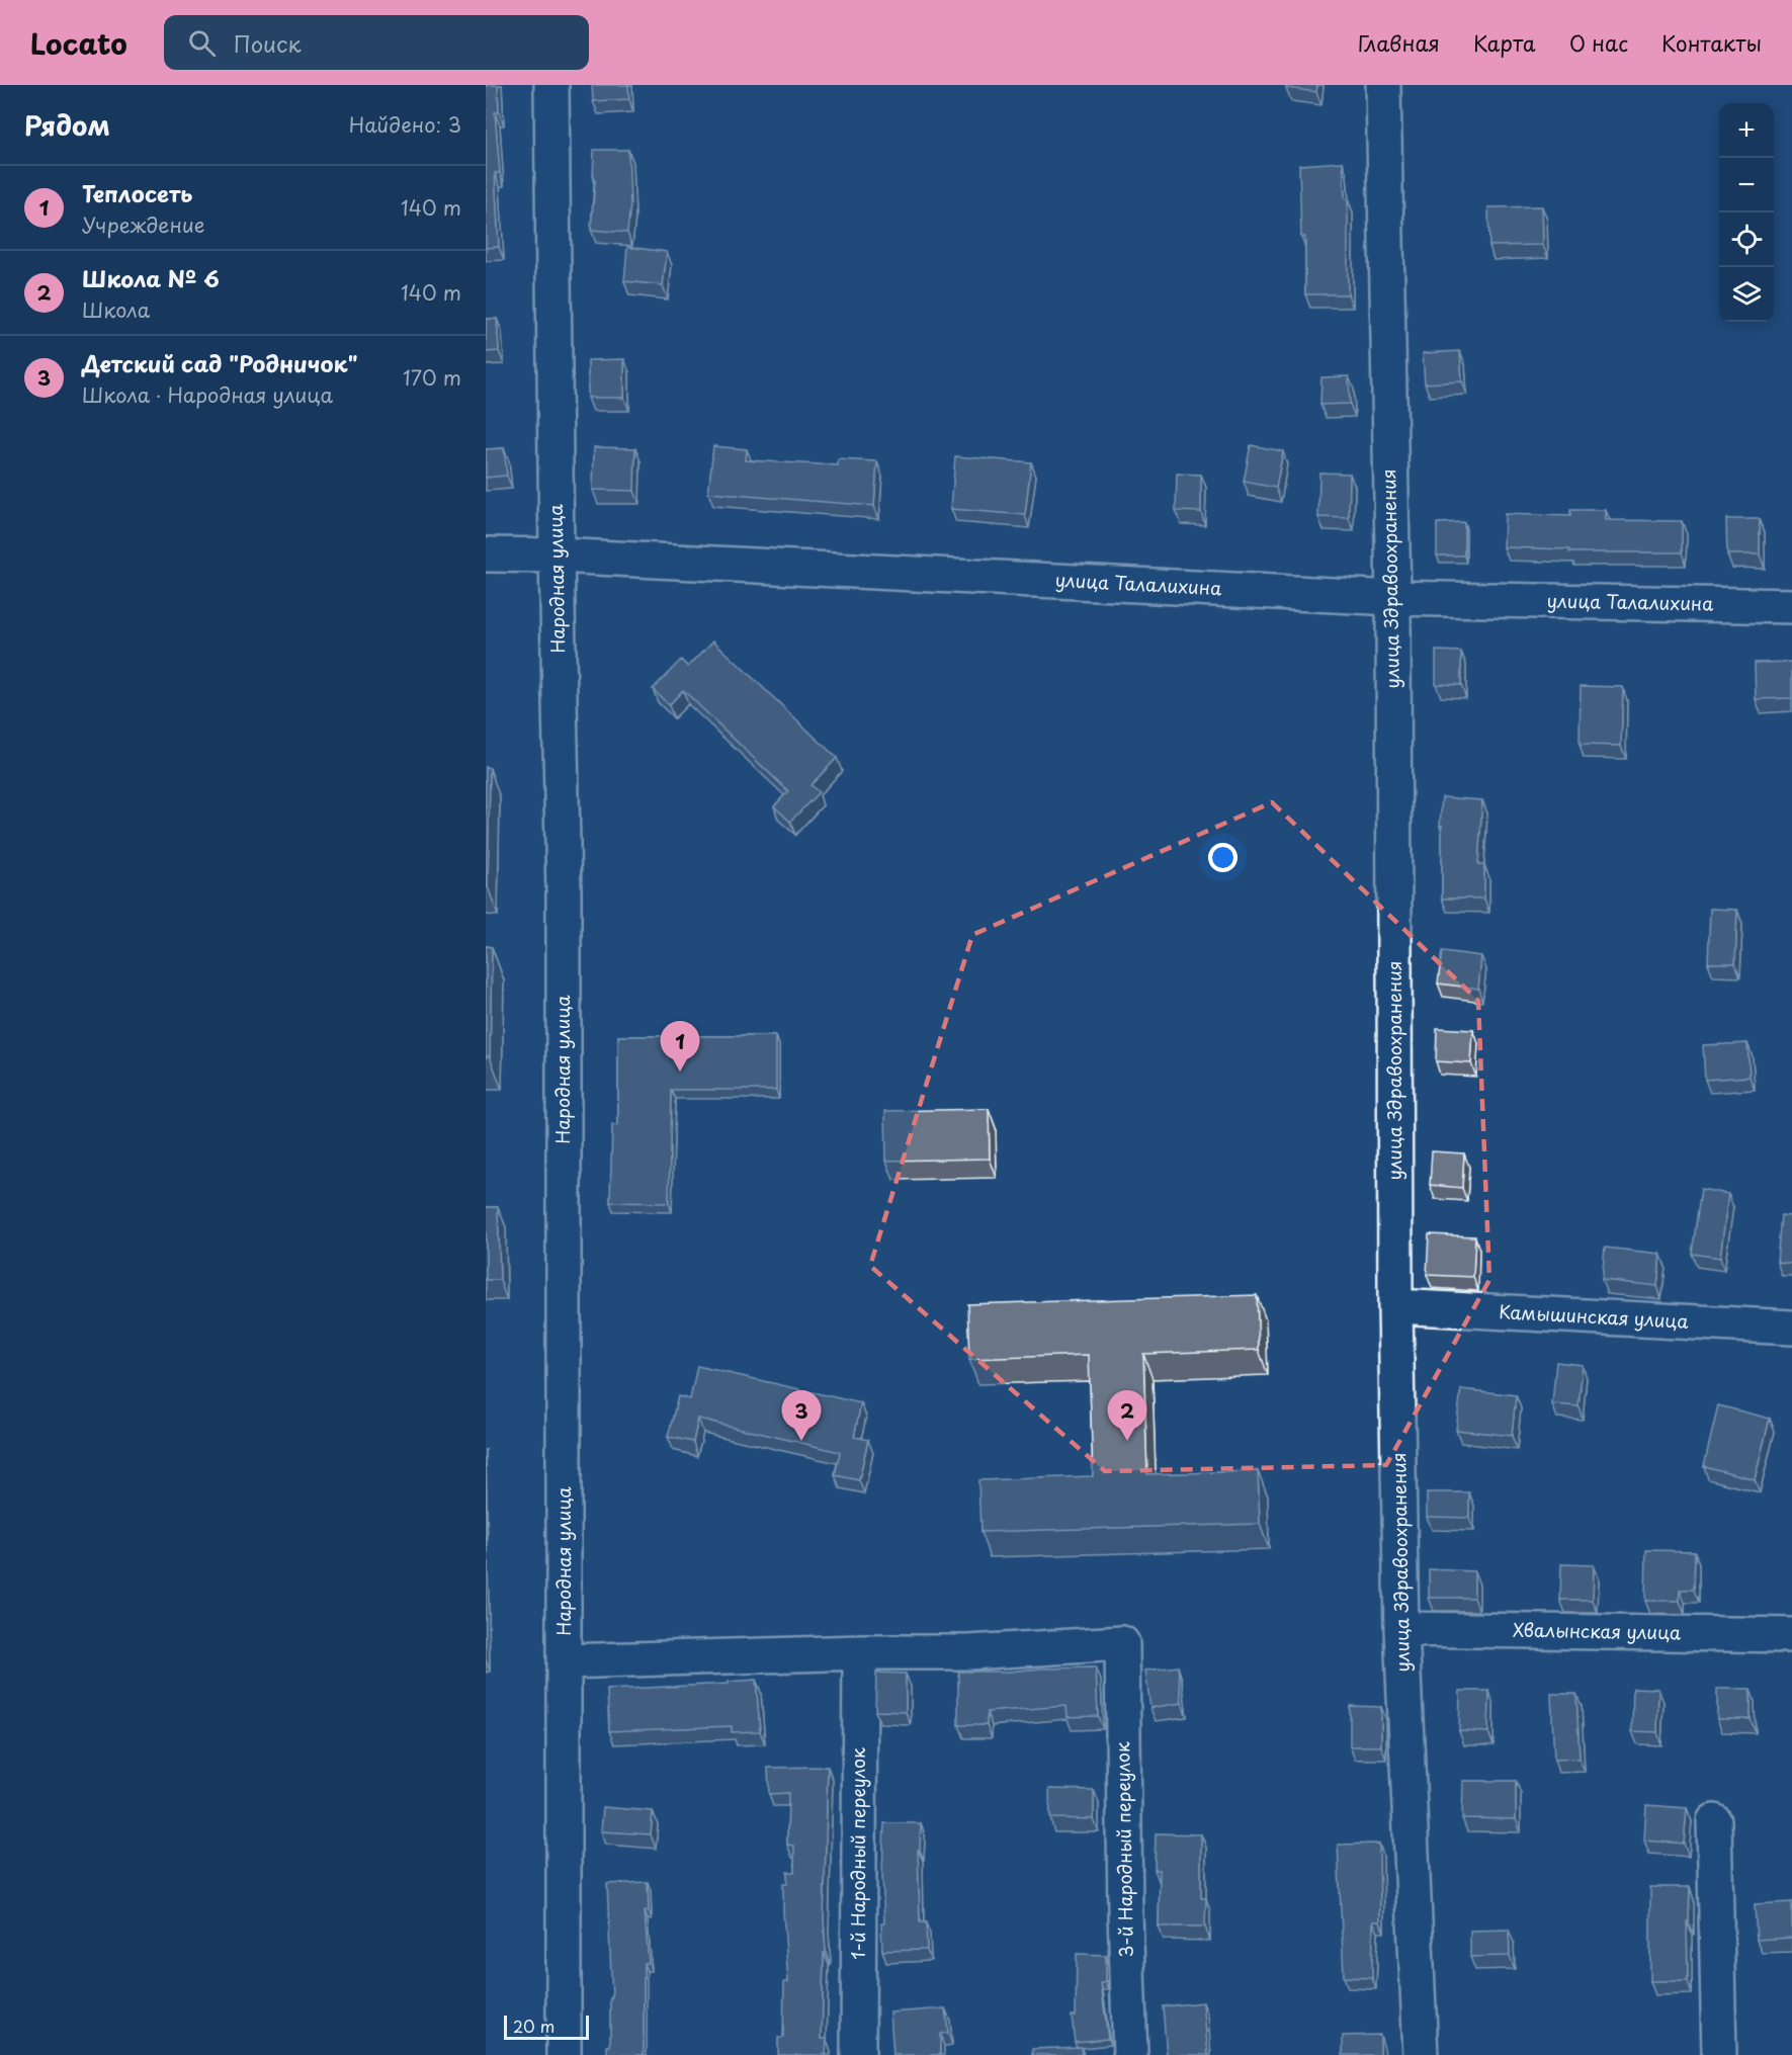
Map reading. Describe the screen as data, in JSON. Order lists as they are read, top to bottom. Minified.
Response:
{"streets":{"street":["Народная улица","улица Здравоохранения","улица Талалихина","Камышинская улица","Хвалынская улица","3-й Народный переулок","1-й Народный переулок"]},"crossings":[["Народная улица","улица Талалихина"],["улица Здравоохранения","улица Талалихина"],["улица Здравоохранения","Камышинская улица"],["улица Здравоохранения","Хвалынская улица"],["3-й Народный переулок","1-й Народный переулок"]],"scale_bar":"20 m","page":{"header":"Locato","search":"Поиск","nav":["Главная","Карта","О нас","Контакты"],"heading":["Рядом","Найдено: 3"],"map_buttons":["+","−"],"list":[{"mark":"1","name":"Теплосеть","note":"Учреждение","value":"140 m"},{"mark":"2","name":"Школа № 6","note":"Школа","value":"140 m"},{"mark":"3","name":"Детский сад \"Родничок\"","note":"Школа · Народная улица","value":"170 m"}],"pins":["1","2","3"],"scale":"20 m"}}
